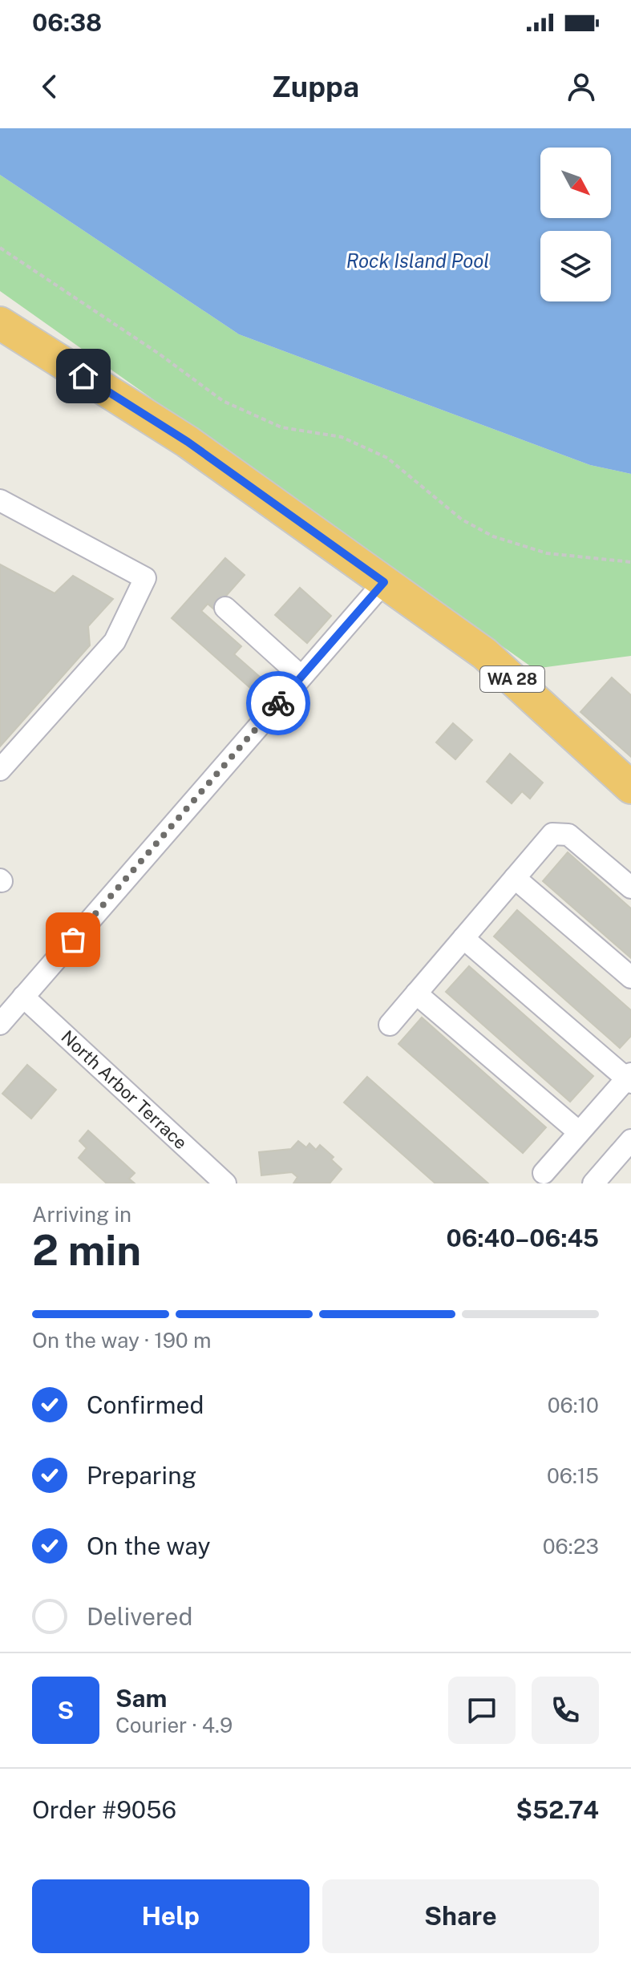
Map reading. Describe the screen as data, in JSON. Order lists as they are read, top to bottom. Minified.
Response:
{"streets":{"highway":["WA 28"],"street":["North Arbor Terrace"]},"water":["Rock Island Pool"],"north":"bottom right","page":{"status":"06:38","header":"Zuppa","heading":["2 min","Arriving in","06:40–06:45"],"panel":["Sam","Courier · 4.9","Order #9056","$52.74"],"bar":"On the way · 190 m","list":[["Confirmed","06:10"],["Preparing","06:15"],["On the way","06:23"],"Delivered"],"round":"S","buttons":["Help","Share"]}}
